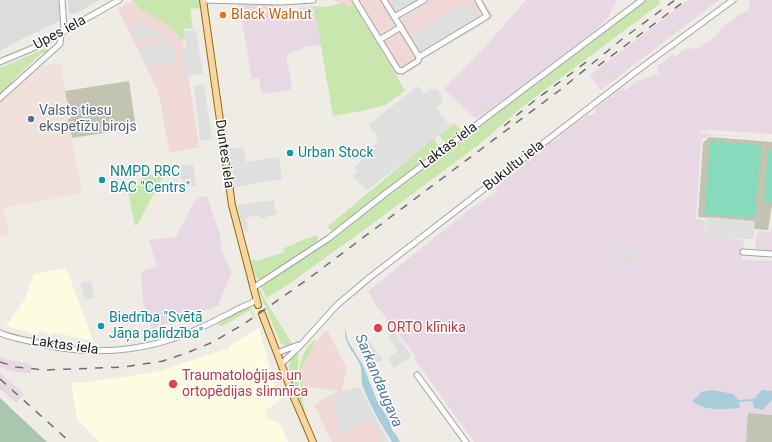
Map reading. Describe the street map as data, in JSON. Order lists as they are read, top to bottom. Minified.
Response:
{"streets":{"main road":["Duntes iela"],"street":["Upes iela","Laktas iela","Bukultu iela"]},"crossings":[["Laktas iela","Duntes iela"]],"water":["Sarkandaugava"],"places":["Black Walnut","Valsts tiesu ekspetīžu birojs","Urban Stock","NMPD RRC BAC \"Centrs\"","Biedrība \"Svētā Jāņa palīdzība\"","ORTO klīnika","Traumatoloģijas un ortopēdijas slimnīca"]}
